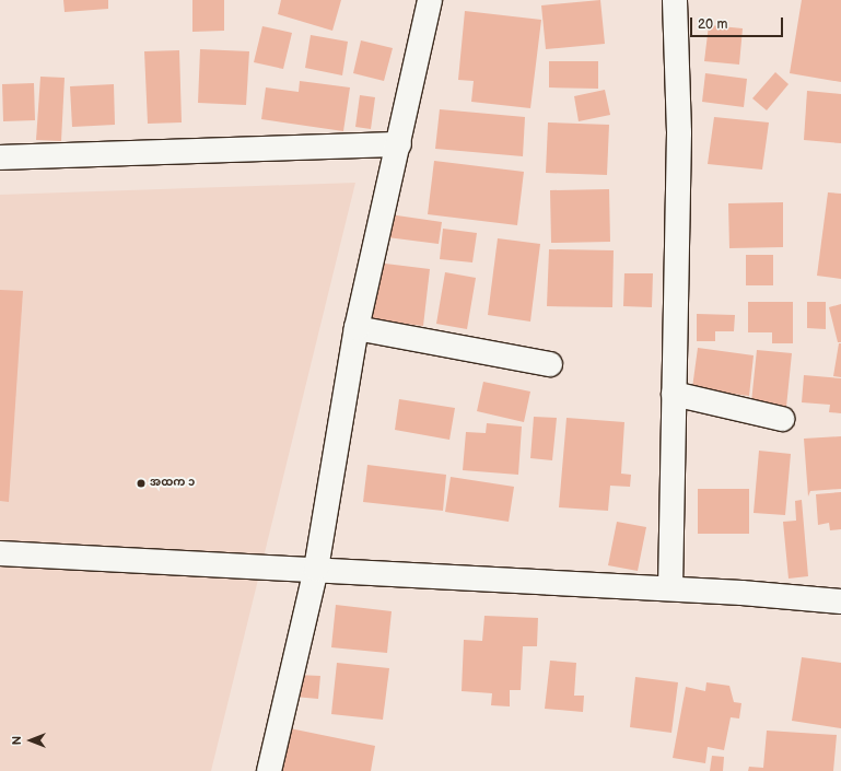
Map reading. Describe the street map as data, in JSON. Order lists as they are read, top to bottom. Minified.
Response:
{"places":["အထက ၁"],"scale_bar":"20 m","north":"left"}
